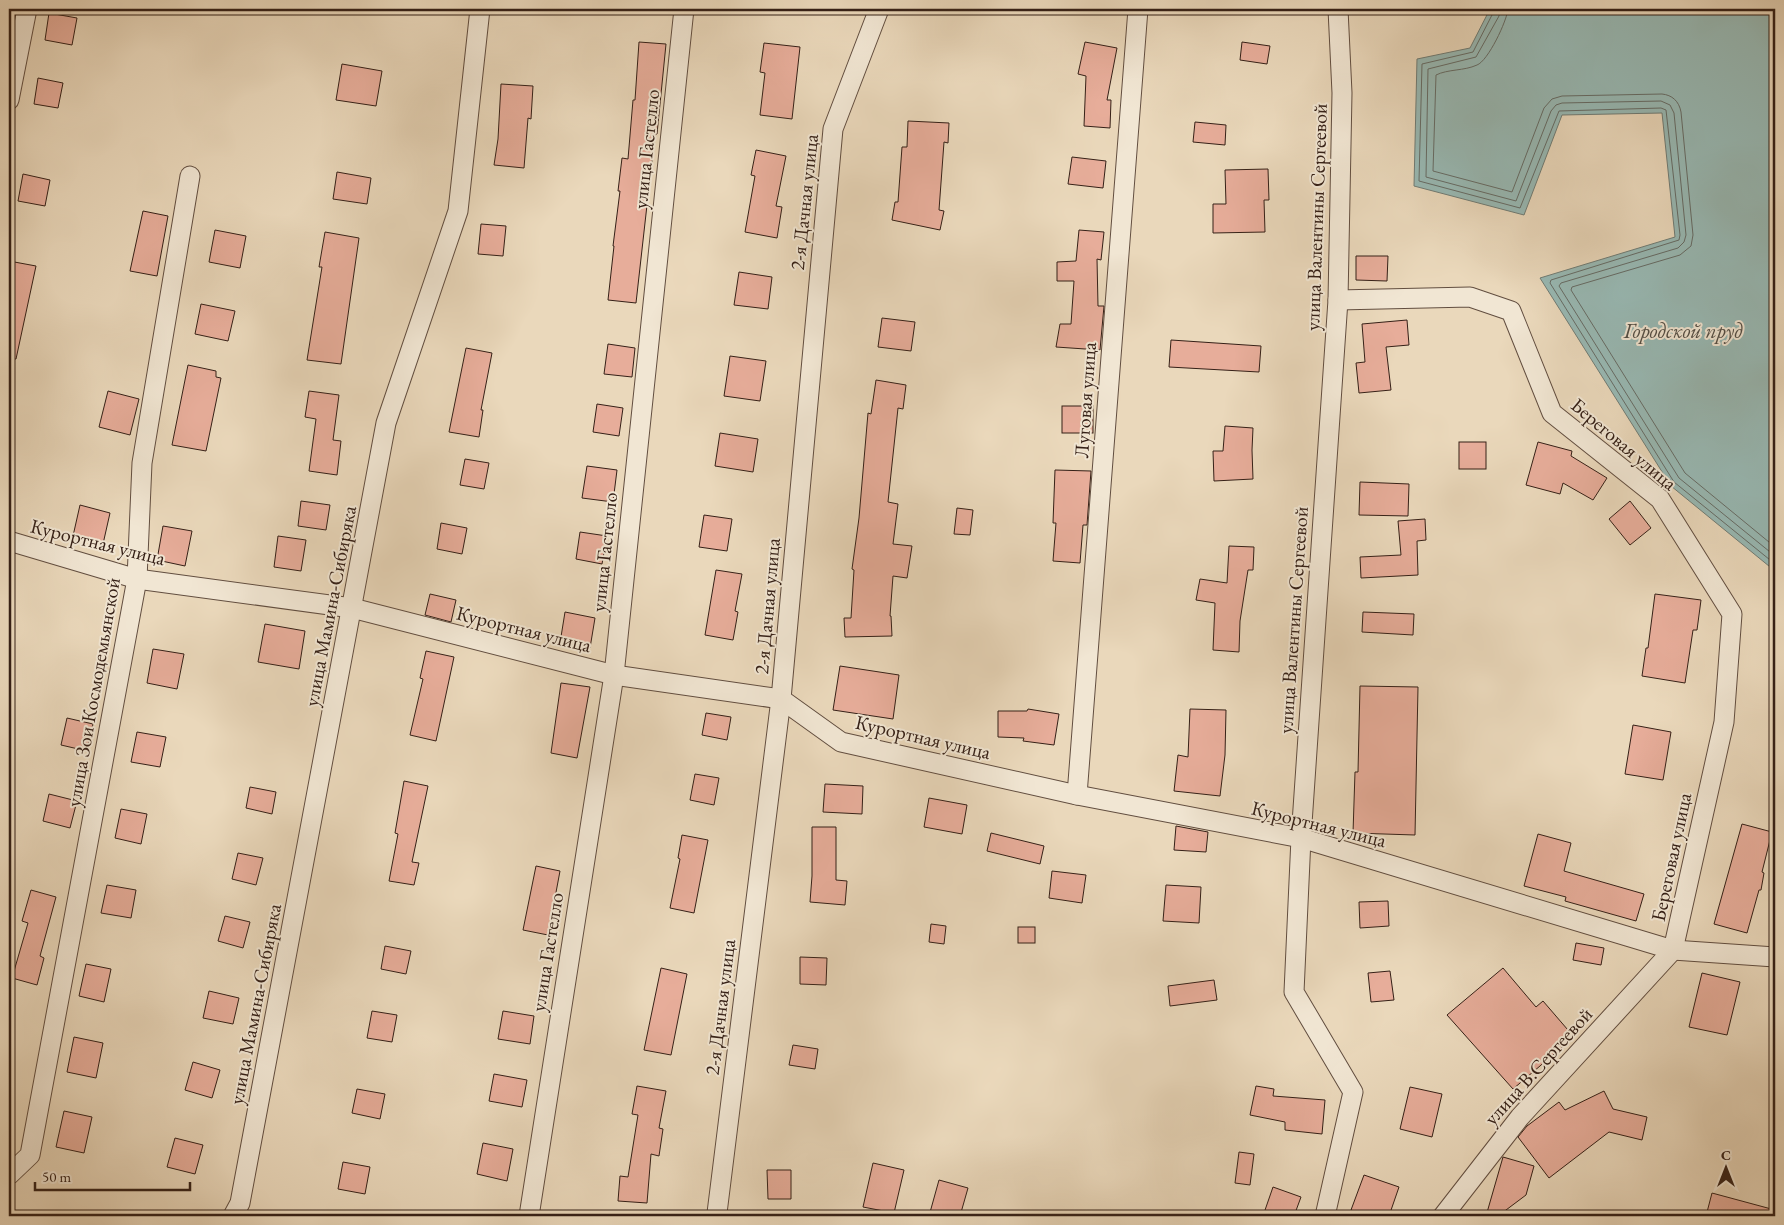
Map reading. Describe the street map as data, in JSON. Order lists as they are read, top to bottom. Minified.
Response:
{"streets":{"street":["улица Гастелло","2-я Дачная улица","улица Валентины Сергеевой","Луговая улица","Береговая улица","Курортная улица","улица Мамина-Сибиряка","улица Зои Космодемьянской","улица В.Сергеевой"]},"crossings":[["улица Гастелло","Курортная улица"],["2-я Дачная улица","Курортная улица"],["улица Валентины Сергеевой","Береговая улица"],["улица Валентины Сергеевой","Курортная улица"],["Луговая улица","Курортная улица"],["Береговая улица","Курортная улица"],["Береговая улица","улица В.Сергеевой"],["Курортная улица","улица Мамина-Сибиряка"],["Курортная улица","улица Зои Космодемьянской"],["Курортная улица","улица В.Сергеевой"]],"water":["Городской пруд"],"scale_bar":"50 m","north":"top"}
